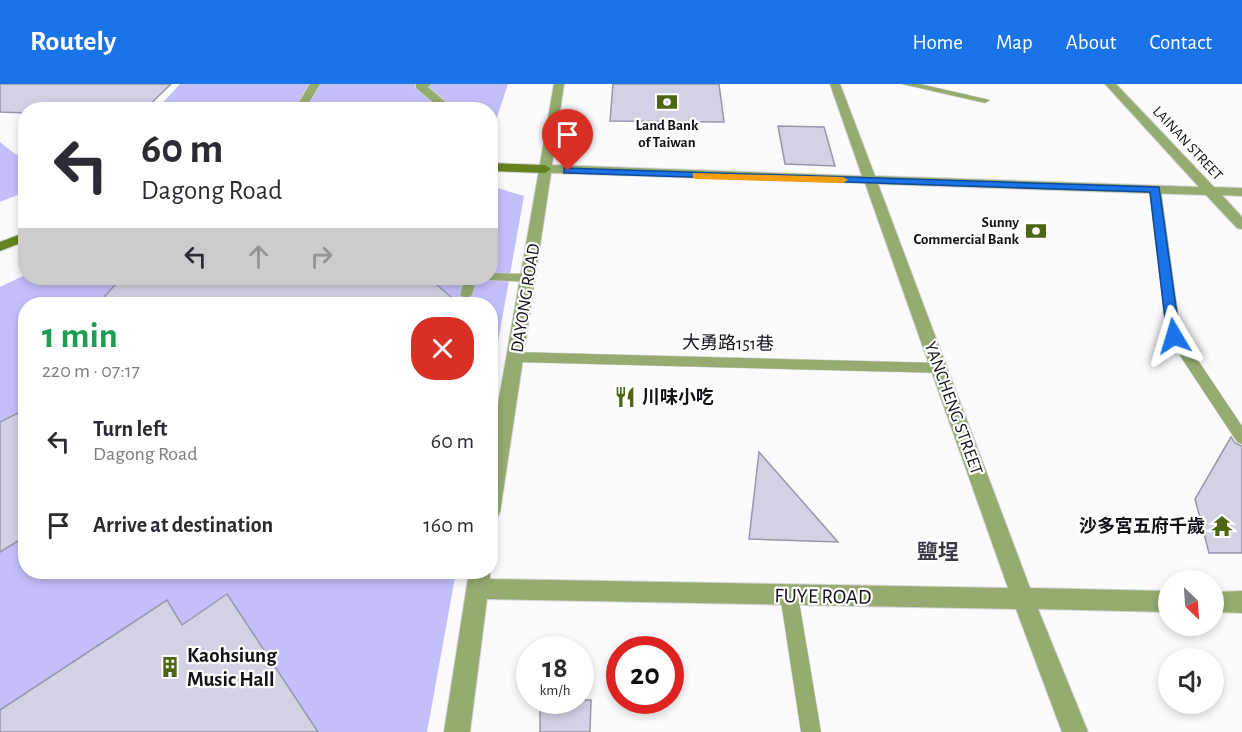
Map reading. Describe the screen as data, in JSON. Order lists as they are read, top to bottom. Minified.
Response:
{"streets":{"street":["LAINAN STREET","DAYONG ROAD","YANCHENG STREET","FUYE ROAD"],"lane":["大勇路151巷"]},"crossings":[["DAYONG ROAD","大勇路151巷"],["大勇路151巷","YANCHENG STREET"],["YANCHENG STREET","FUYE ROAD"]],"districts":["鹽埕"],"places":{"bank":["Land Bank of Taiwan","Sunny Commercial Bank"],"restaurant":["川味小吃"],"temple":["沙多宮五府千歲"],"building":["Kaohsiung Music Hall"]},"north":"bottom right","page":{"header":"Routely","nav":["Home","Map","About","Contact"],"turn":["60 m","Dagong Road"],"heading":["1 min","220 m · 07:17"],"list":[{"name":"Turn left","note":"Dagong Road","value":"60 m"},{"name":"Arrive at destination","value":"160 m"}],"speed":"18 km/h","limit":"20"}}
